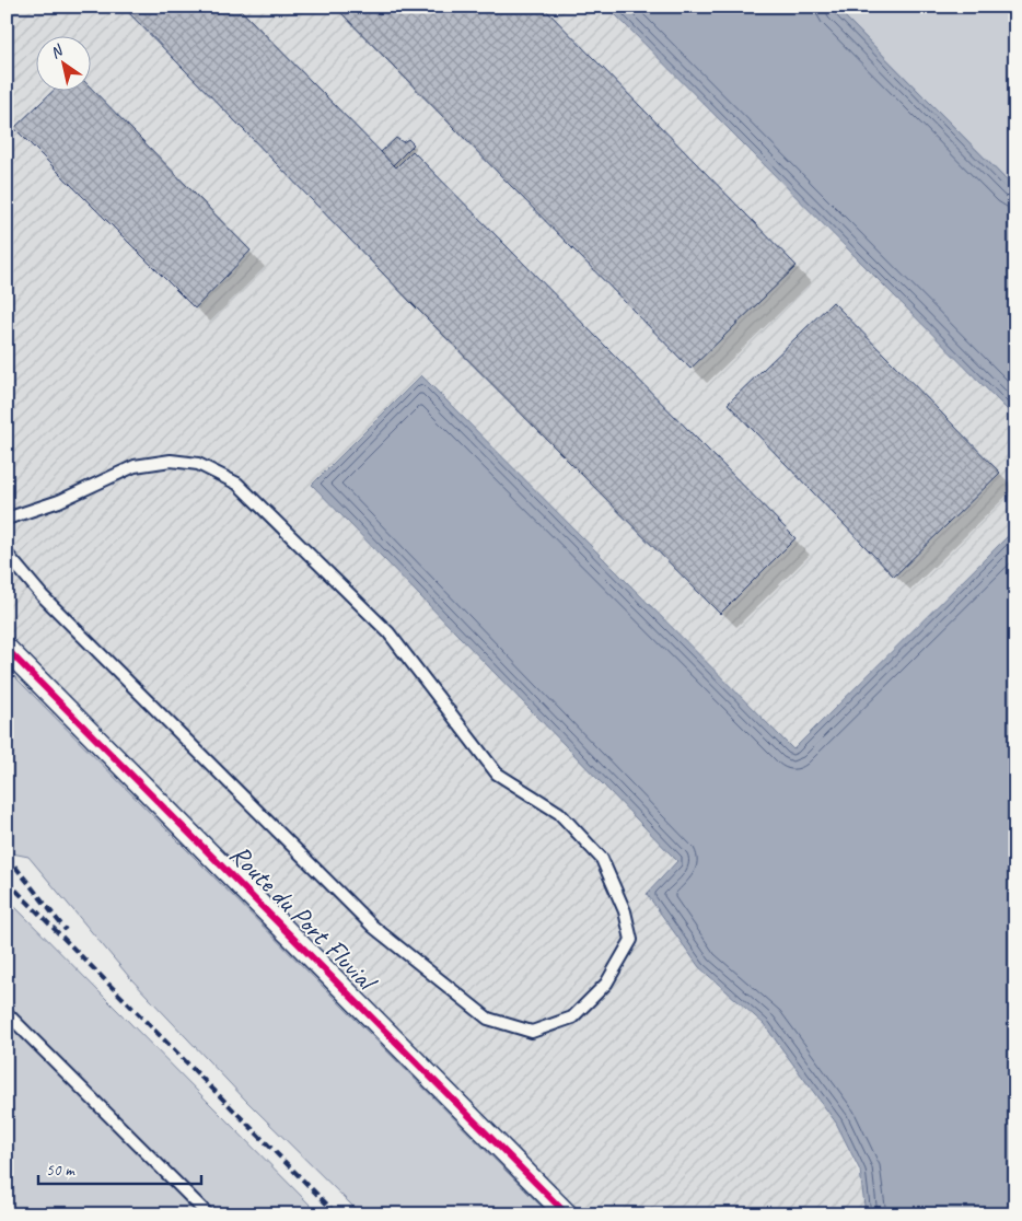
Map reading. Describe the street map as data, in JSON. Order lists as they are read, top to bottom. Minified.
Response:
{"streets":{"street":["Route du Port Fluvial"]},"scale_bar":"50 m","north":"top left"}
